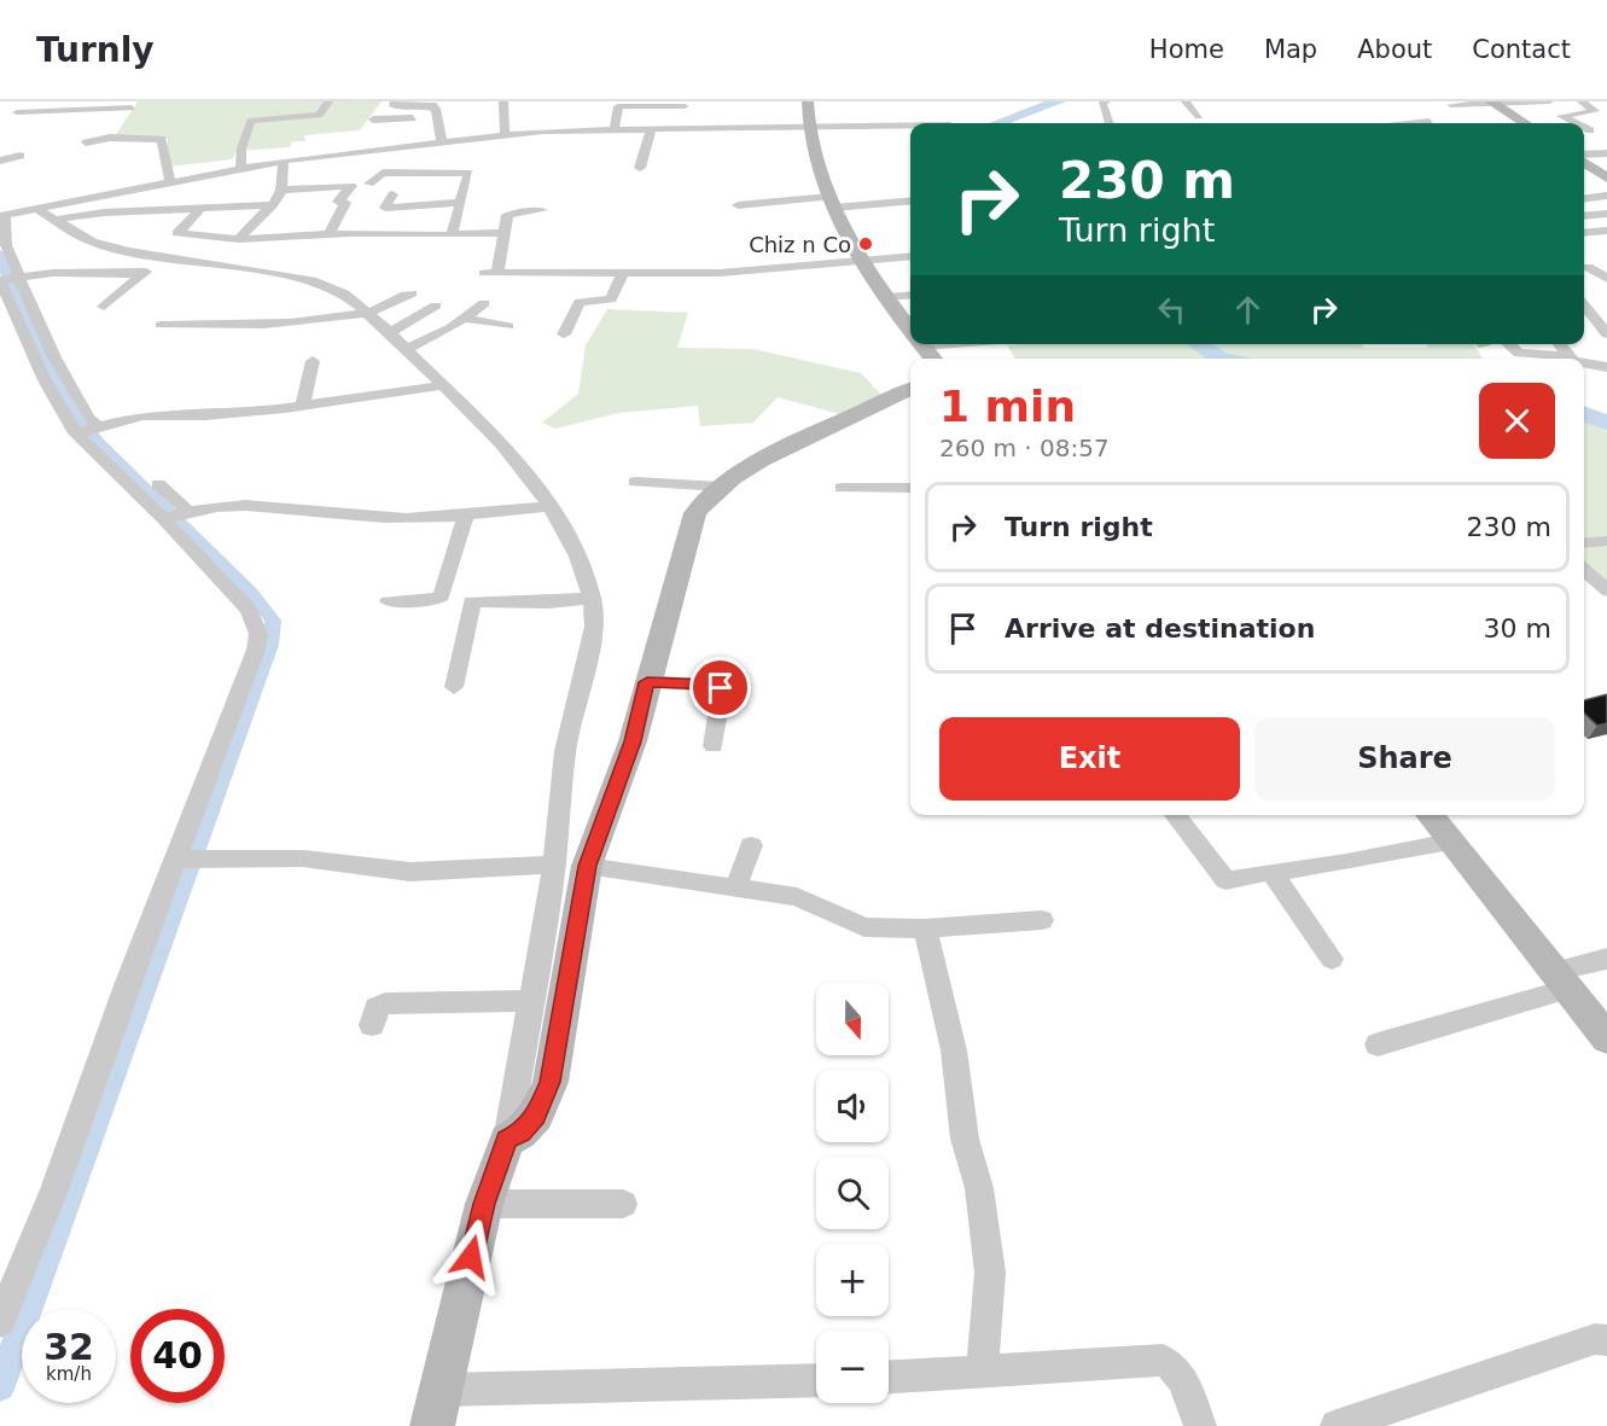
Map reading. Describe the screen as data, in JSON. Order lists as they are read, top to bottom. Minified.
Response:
{"places":["Chiz n Co"],"north":"bottom","page":{"header":"Turnly","nav":["Home","Map","About","Contact"],"turn":["230 m","Turn right"],"heading":["1 min","260 m · 08:57"],"list":[{"name":"Turn right","value":"230 m"},{"name":"Arrive at destination","value":"30 m"}],"buttons":["Exit","Share"],"map_buttons":["+","−"],"speed":"32 km/h","limit":"40"}}
